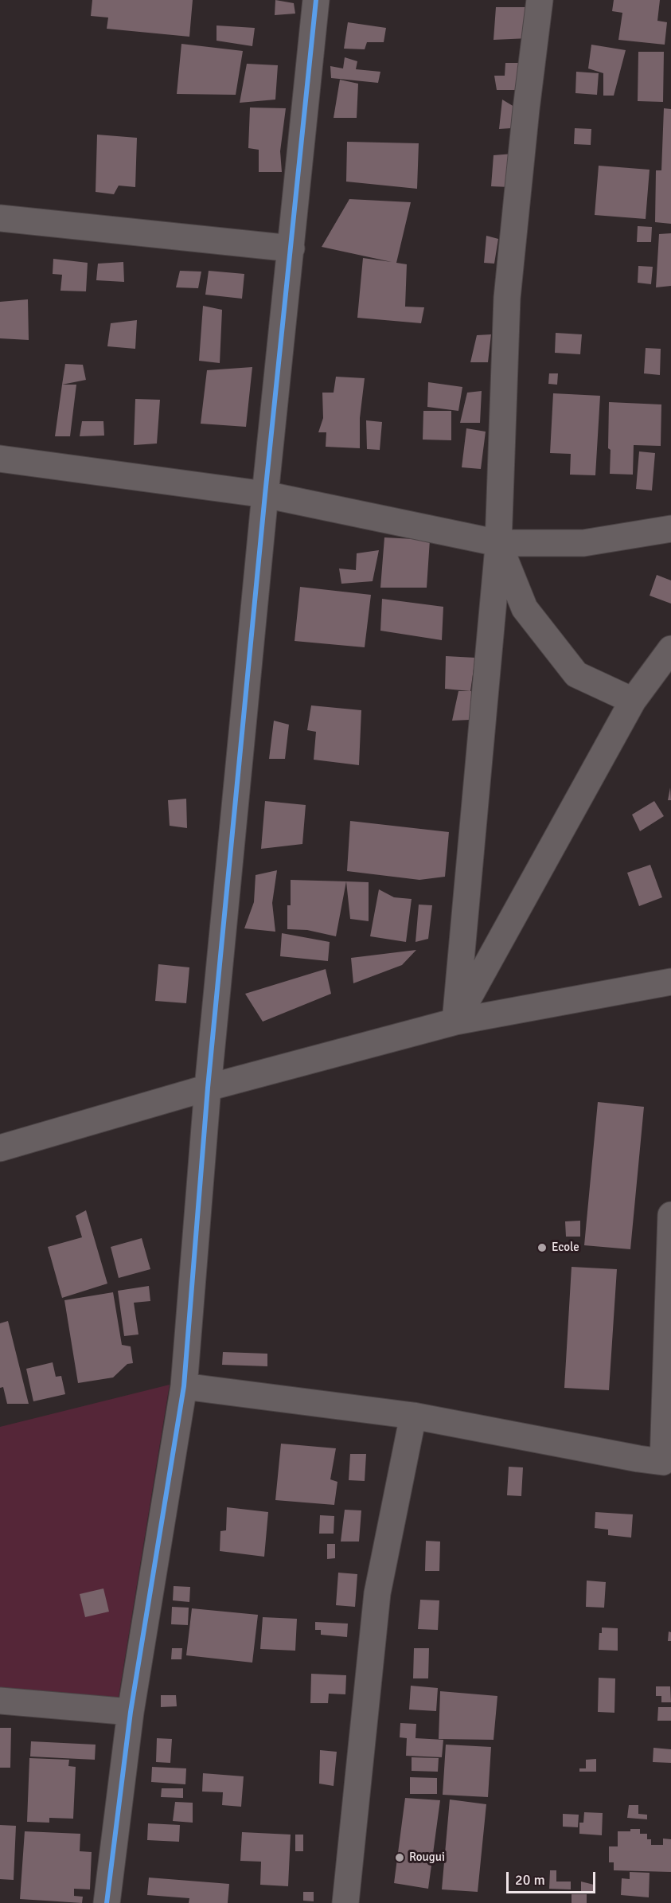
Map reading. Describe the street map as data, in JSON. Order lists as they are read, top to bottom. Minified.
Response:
{"places":["Ecole","Rougui"],"scale_bar":"20 m"}
